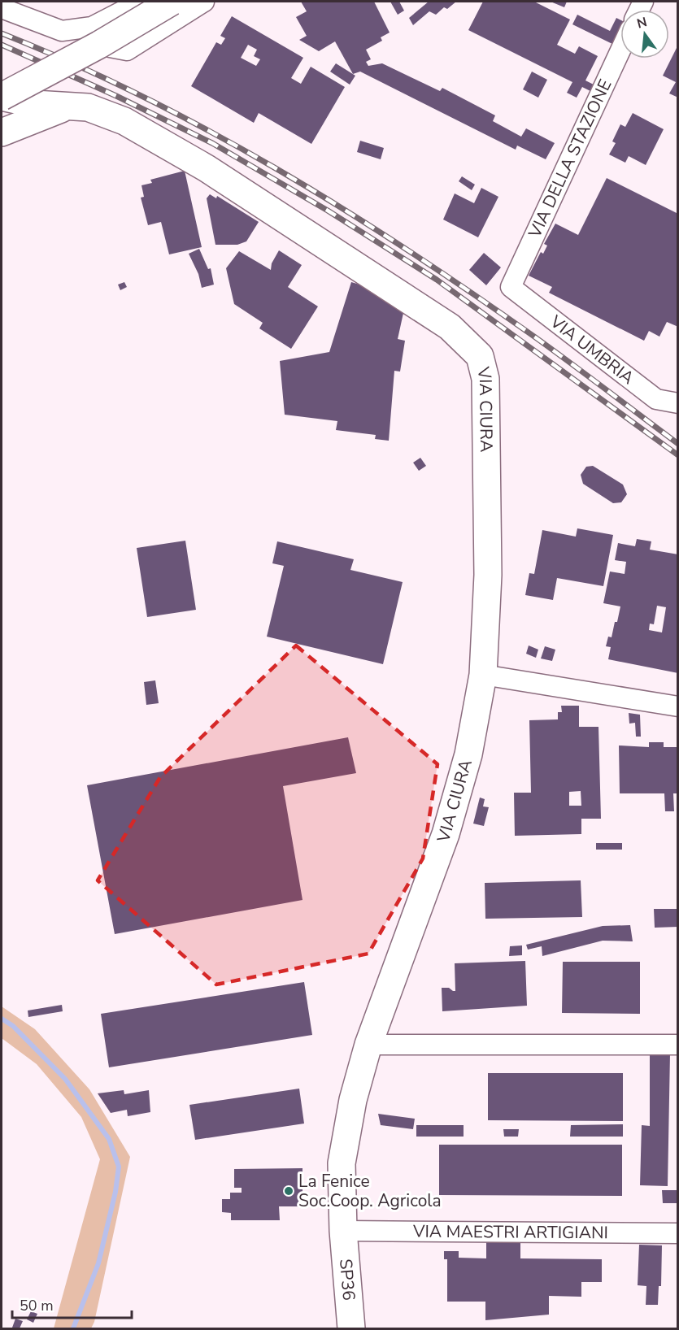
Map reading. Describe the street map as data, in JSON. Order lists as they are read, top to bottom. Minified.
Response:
{"streets":{"main road":["VIA CIURA","SP36"],"street":["VIA DELLA STAZIONE","VIA UMBRIA","VIA MAESTRI ARTIGIANI"]},"crossings":[["VIA DELLA STAZIONE","VIA UMBRIA"],["VIA CIURA","VIA MAESTRI ARTIGIANI"],["VIA CIURA","SP36"],["VIA MAESTRI ARTIGIANI","SP36"]],"places":["La Fenice Soc.Coop. Agricola"],"scale_bar":"50 m","north":"top"}
